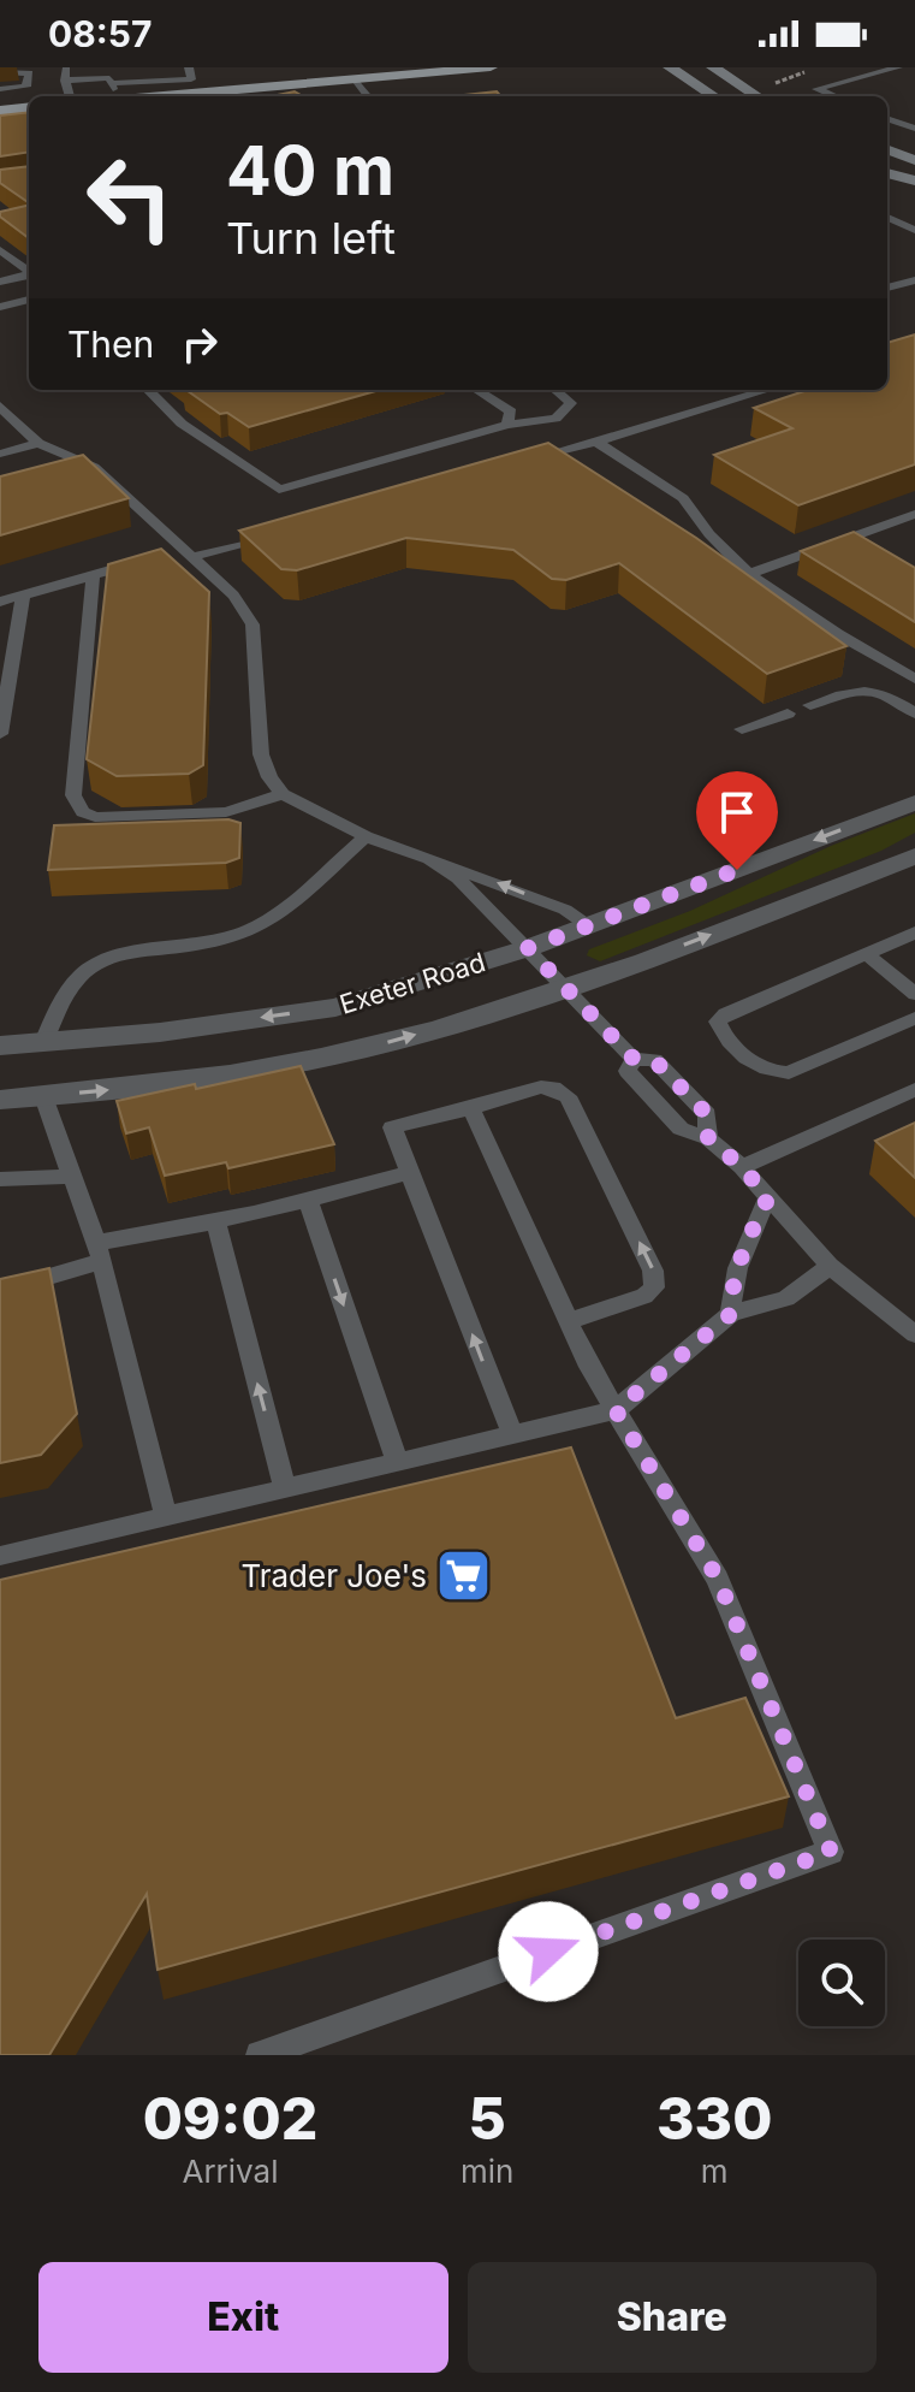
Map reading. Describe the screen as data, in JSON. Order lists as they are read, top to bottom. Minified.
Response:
{"streets":{"street":["Exeter Road"]},"places":{"supermarket":["Trader Joe's"]},"page":{"status":"08:57","turn":["40 m","Turn left"],"then":"Then","eta":["09:02","Arrival","5","min","330","m"],"buttons":["Exit","Share"]}}
